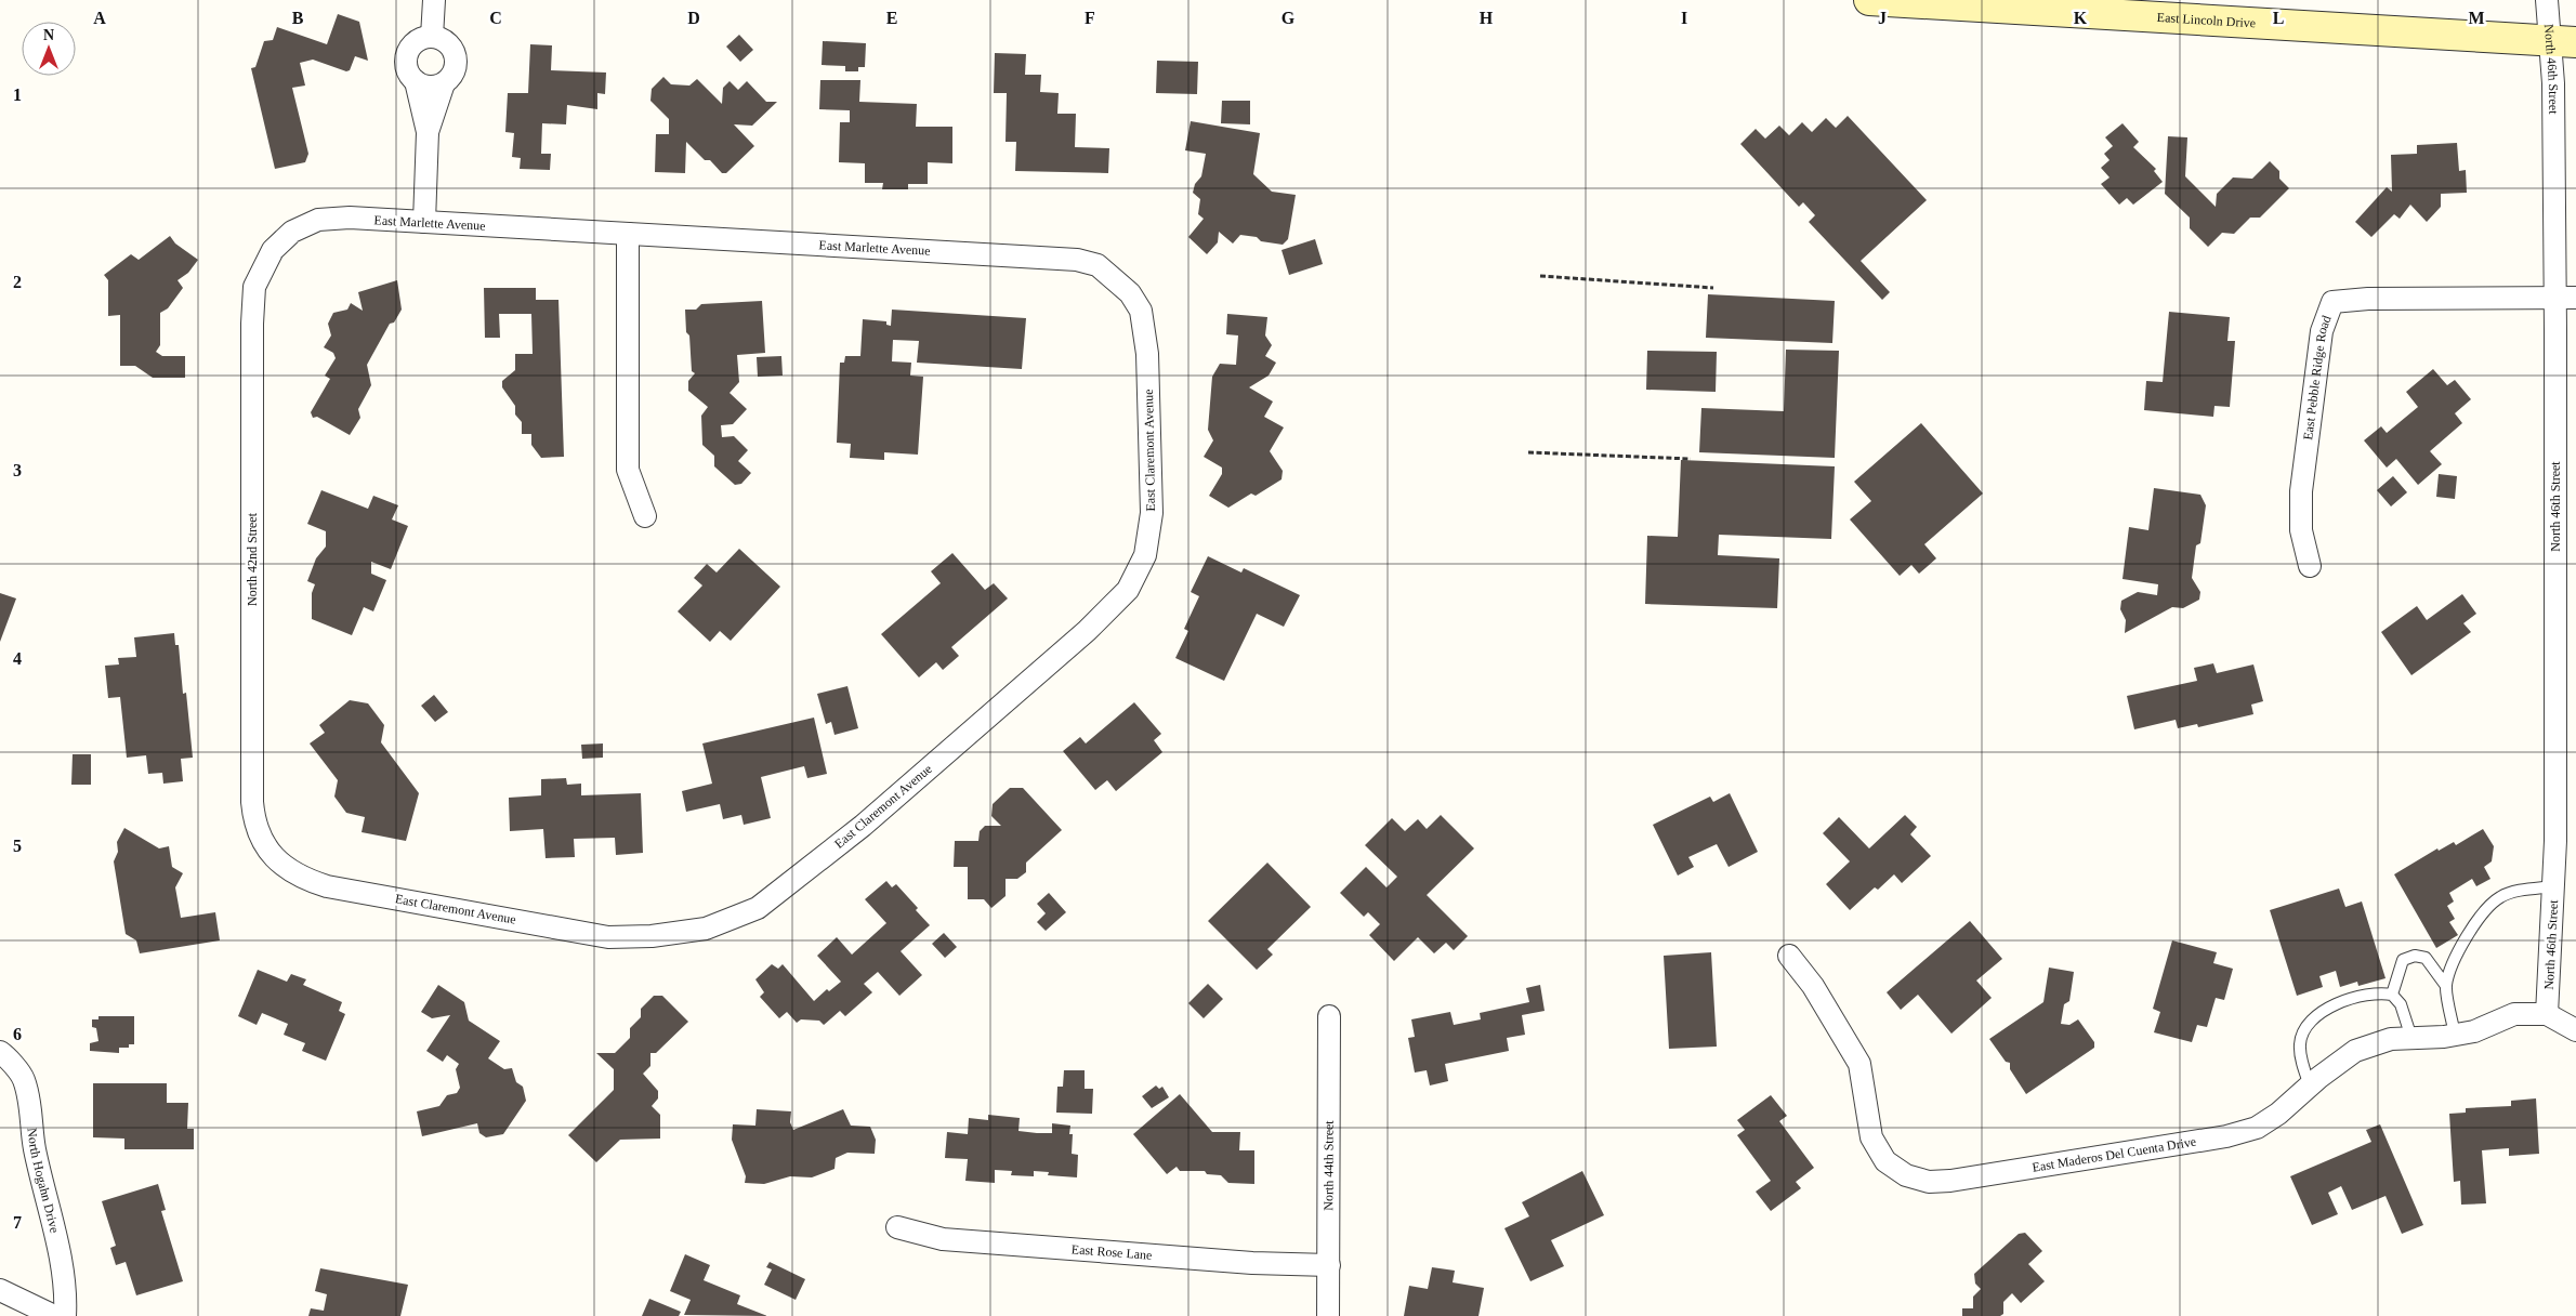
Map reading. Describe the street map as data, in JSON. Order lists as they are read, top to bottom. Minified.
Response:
{"streets":{"main road":["East Lincoln Drive"],"street":["North 46th Street","East Marlette Avenue","East Pebble Ridge Road","East Claremont Avenue","North 42nd Street","East Maderos Del Cuenta Drive","North 44th Street","North Hogahn Drive","East Rose Lane"]},"crossings":[["East Lincoln Drive","North 46th Street"],["North 46th Street","East Pebble Ridge Road"],["North 46th Street","East Maderos Del Cuenta Drive"],["East Marlette Avenue","East Claremont Avenue"],["East Marlette Avenue","North 42nd Street"],["East Claremont Avenue","North 42nd Street"],["North 44th Street","East Rose Lane"]],"north":"top","grid":{"columns":["A","B","C","D","E","F","G","H","I","J","K","L","M"],"rows":["1","2","3","4","5","6","7"]}}
